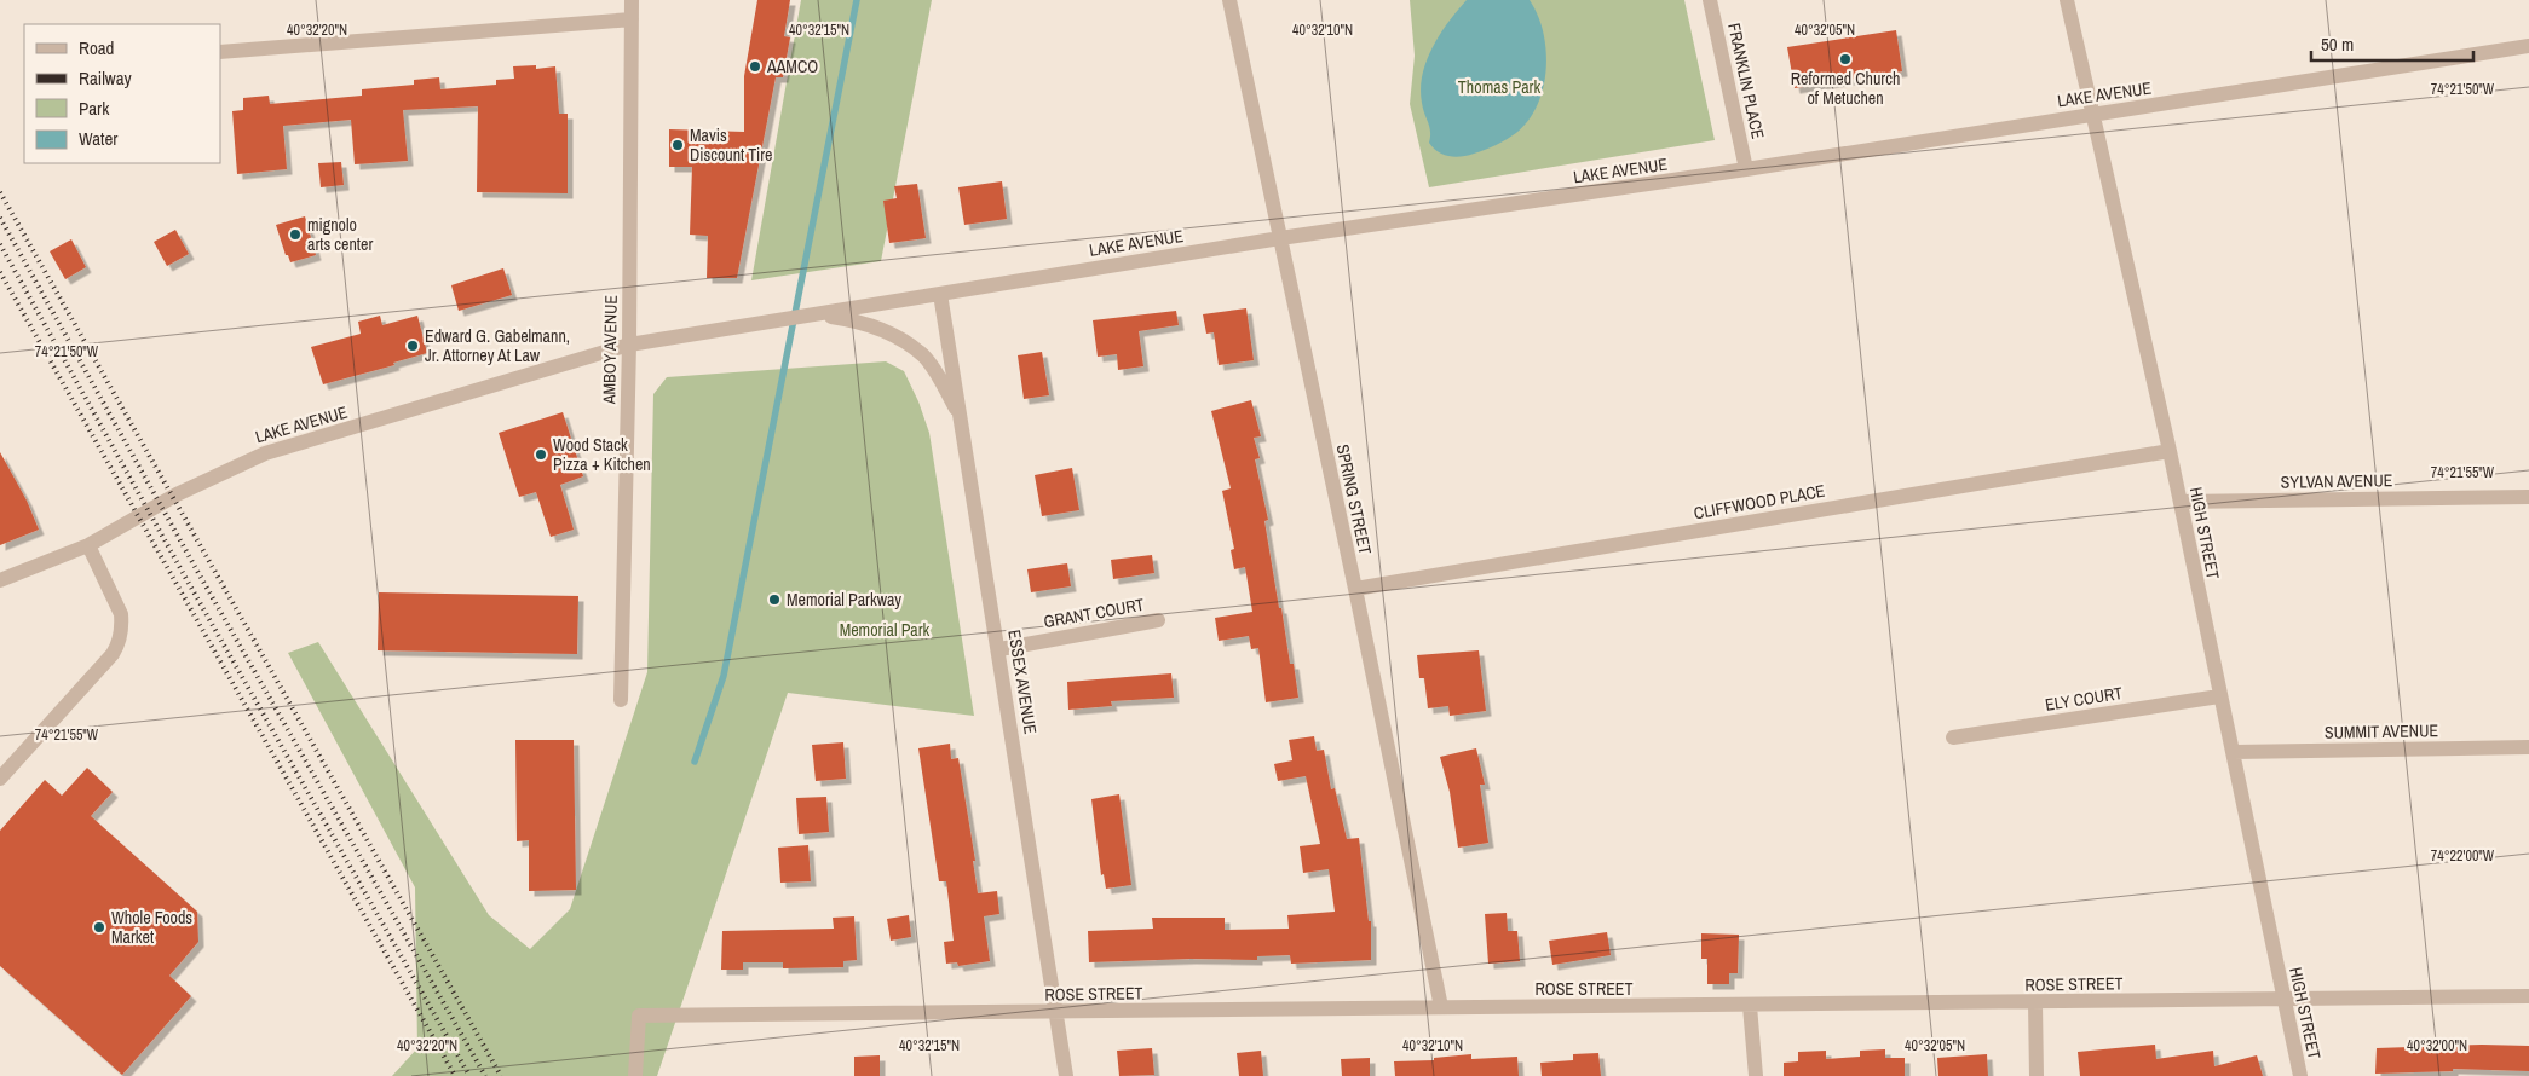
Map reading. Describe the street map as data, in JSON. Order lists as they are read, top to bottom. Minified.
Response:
{"streets":{"street":["FRANKLIN PLACE","LAKE AVENUE","AMBOY AVENUE","SYLVAN AVENUE","SPRING STREET","CLIFFWOOD PLACE","HIGH STREET","GRANT COURT","ESSEX AVENUE","ELY COURT","SUMMIT AVENUE","ROSE STREET"]},"crossings":[["FRANKLIN PLACE","LAKE AVENUE"],["LAKE AVENUE","AMBOY AVENUE"],["LAKE AVENUE","SPRING STREET"],["LAKE AVENUE","HIGH STREET"],["LAKE AVENUE","ESSEX AVENUE"],["SYLVAN AVENUE","HIGH STREET"],["SPRING STREET","CLIFFWOOD PLACE"],["SPRING STREET","ROSE STREET"],["CLIFFWOOD PLACE","HIGH STREET"],["HIGH STREET","ELY COURT"],["HIGH STREET","SUMMIT AVENUE"],["HIGH STREET","ROSE STREET"],["GRANT COURT","ESSEX AVENUE"],["ESSEX AVENUE","ROSE STREET"]],"parks":["Thomas Park","Memorial Park"],"places":["Reformed Church of Metuchen","AAMCO","Mavis Discount Tire","mignolo arts center","Edward G. Gabelmann, Jr. Attorney At Law","Wood Stack Pizza + Kitchen","Memorial Parkway","Whole Foods Market"],"legend":["Road","Railway","Park","Water"],"scale_bar":"50 m","coordinates":["40°32'20\"N","40°32'15\"N","40°32'10\"N","40°32'05\"N","74°21'50\"W","74°21'55\"W","74°22'00\"W","40°32'00\"N"]}
